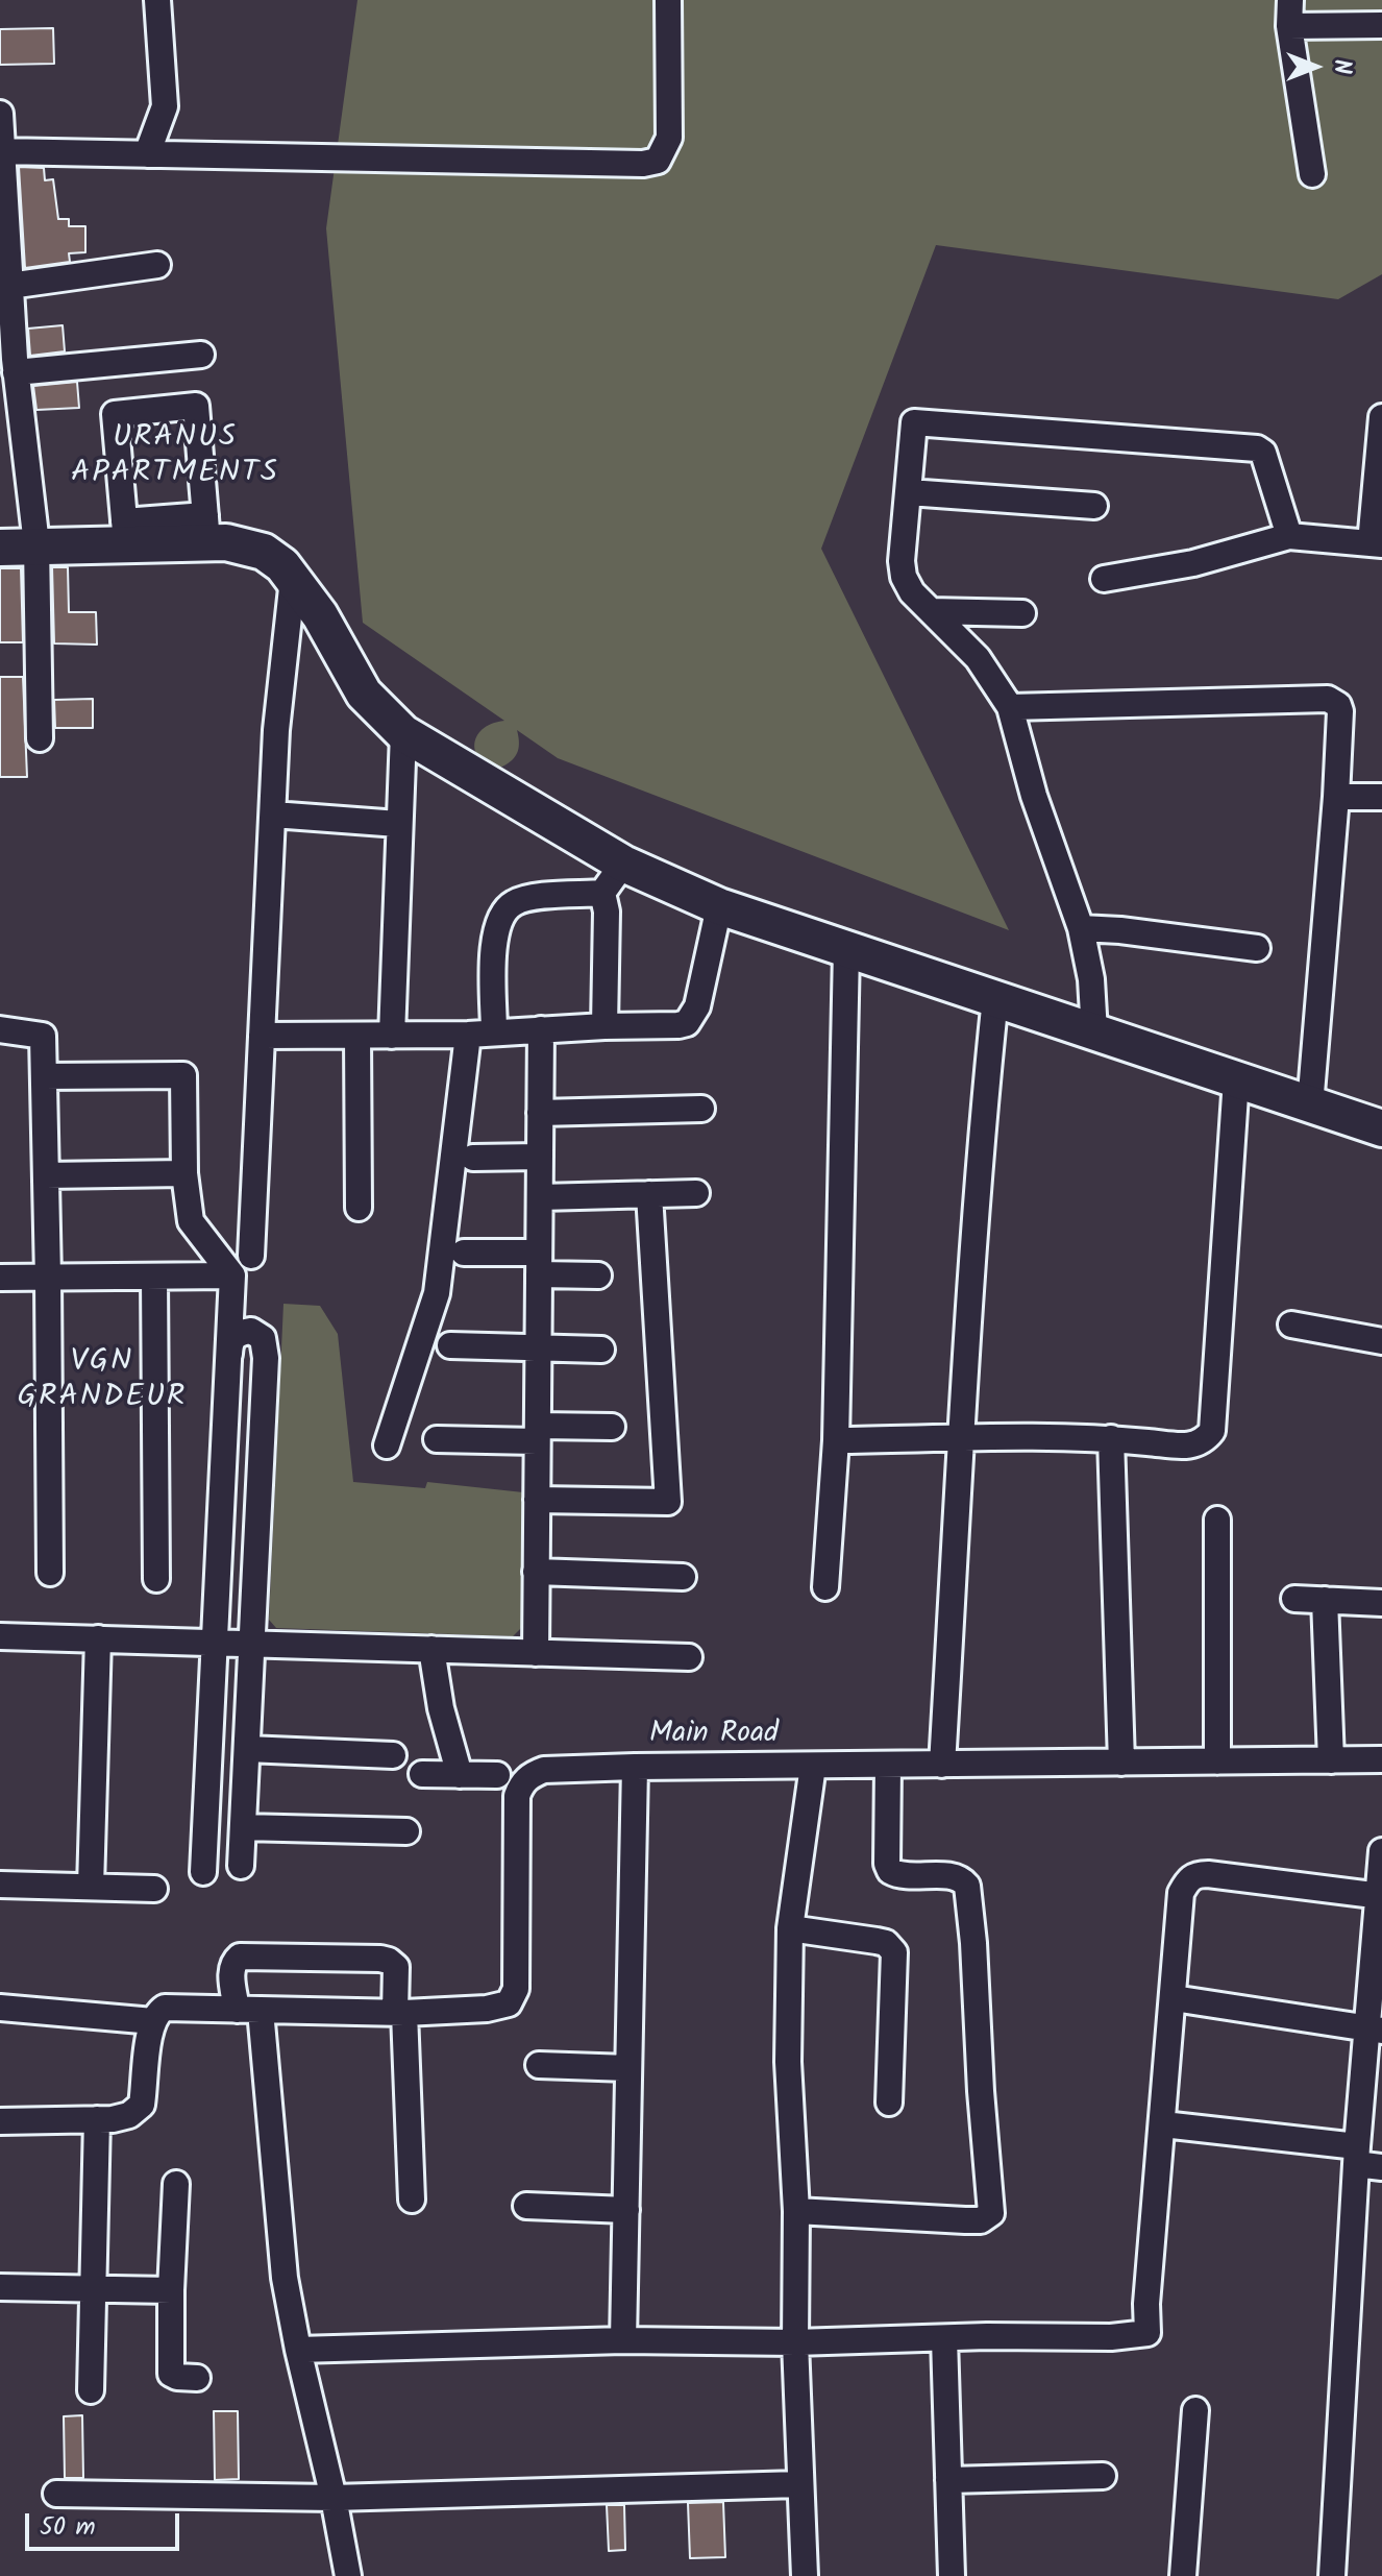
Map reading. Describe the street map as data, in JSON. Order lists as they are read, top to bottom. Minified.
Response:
{"streets":{"street":["Main Road"]},"districts":["URANUS APARTMENTS","VGN GRANDEUR"],"scale_bar":"50 m","north":"right"}
